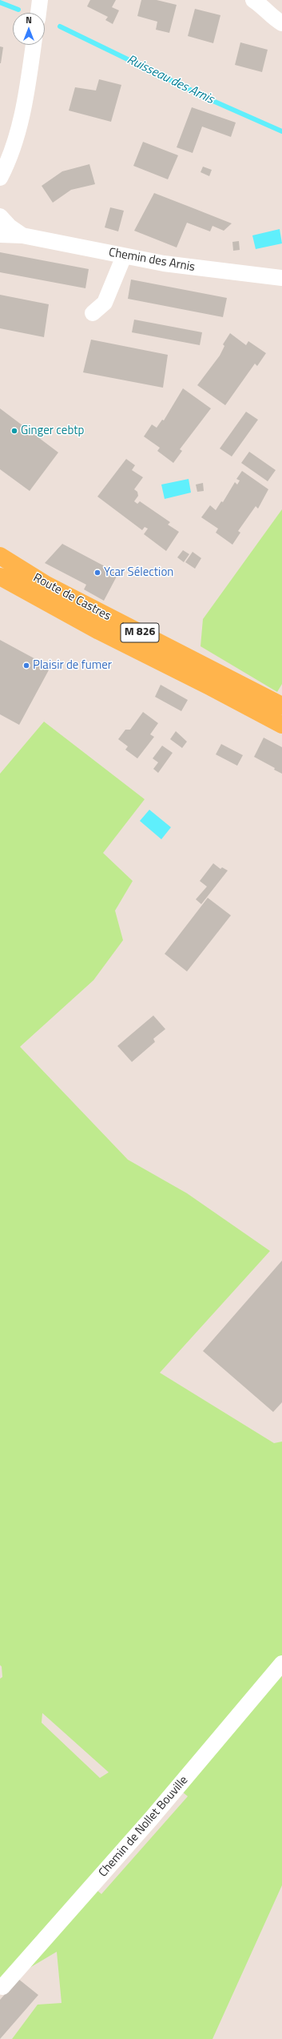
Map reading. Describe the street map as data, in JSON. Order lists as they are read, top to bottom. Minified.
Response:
{"streets":{"main road":["Route de Castres","M 826"],"street":["Chemin des Arnis","Chemin de Nollet Bouville"]},"water":["Ruisseau des Arnis"],"places":["Ginger cebtp","Ycar Sélection","Plaisir de fumer"],"north":"top"}
